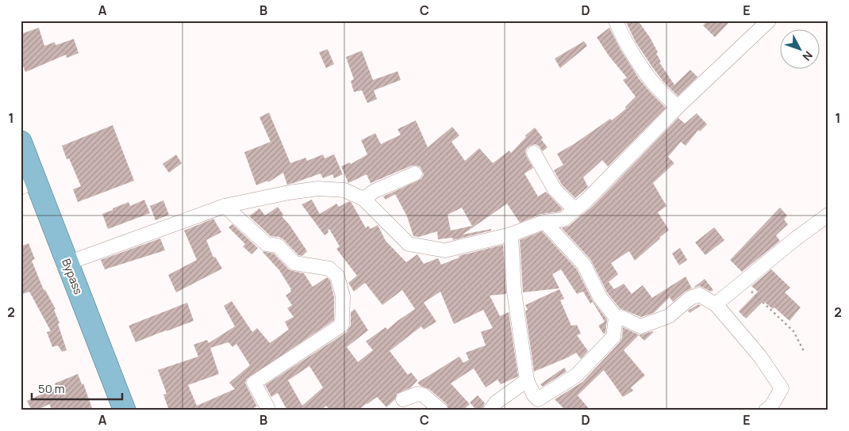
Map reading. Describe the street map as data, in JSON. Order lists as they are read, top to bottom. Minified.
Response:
{"streets":{"main road":["Bypass"]},"scale_bar":"50 m","north":"bottom right","grid":{"columns":["A","B","C","D","E"],"rows":["1","2"]}}
